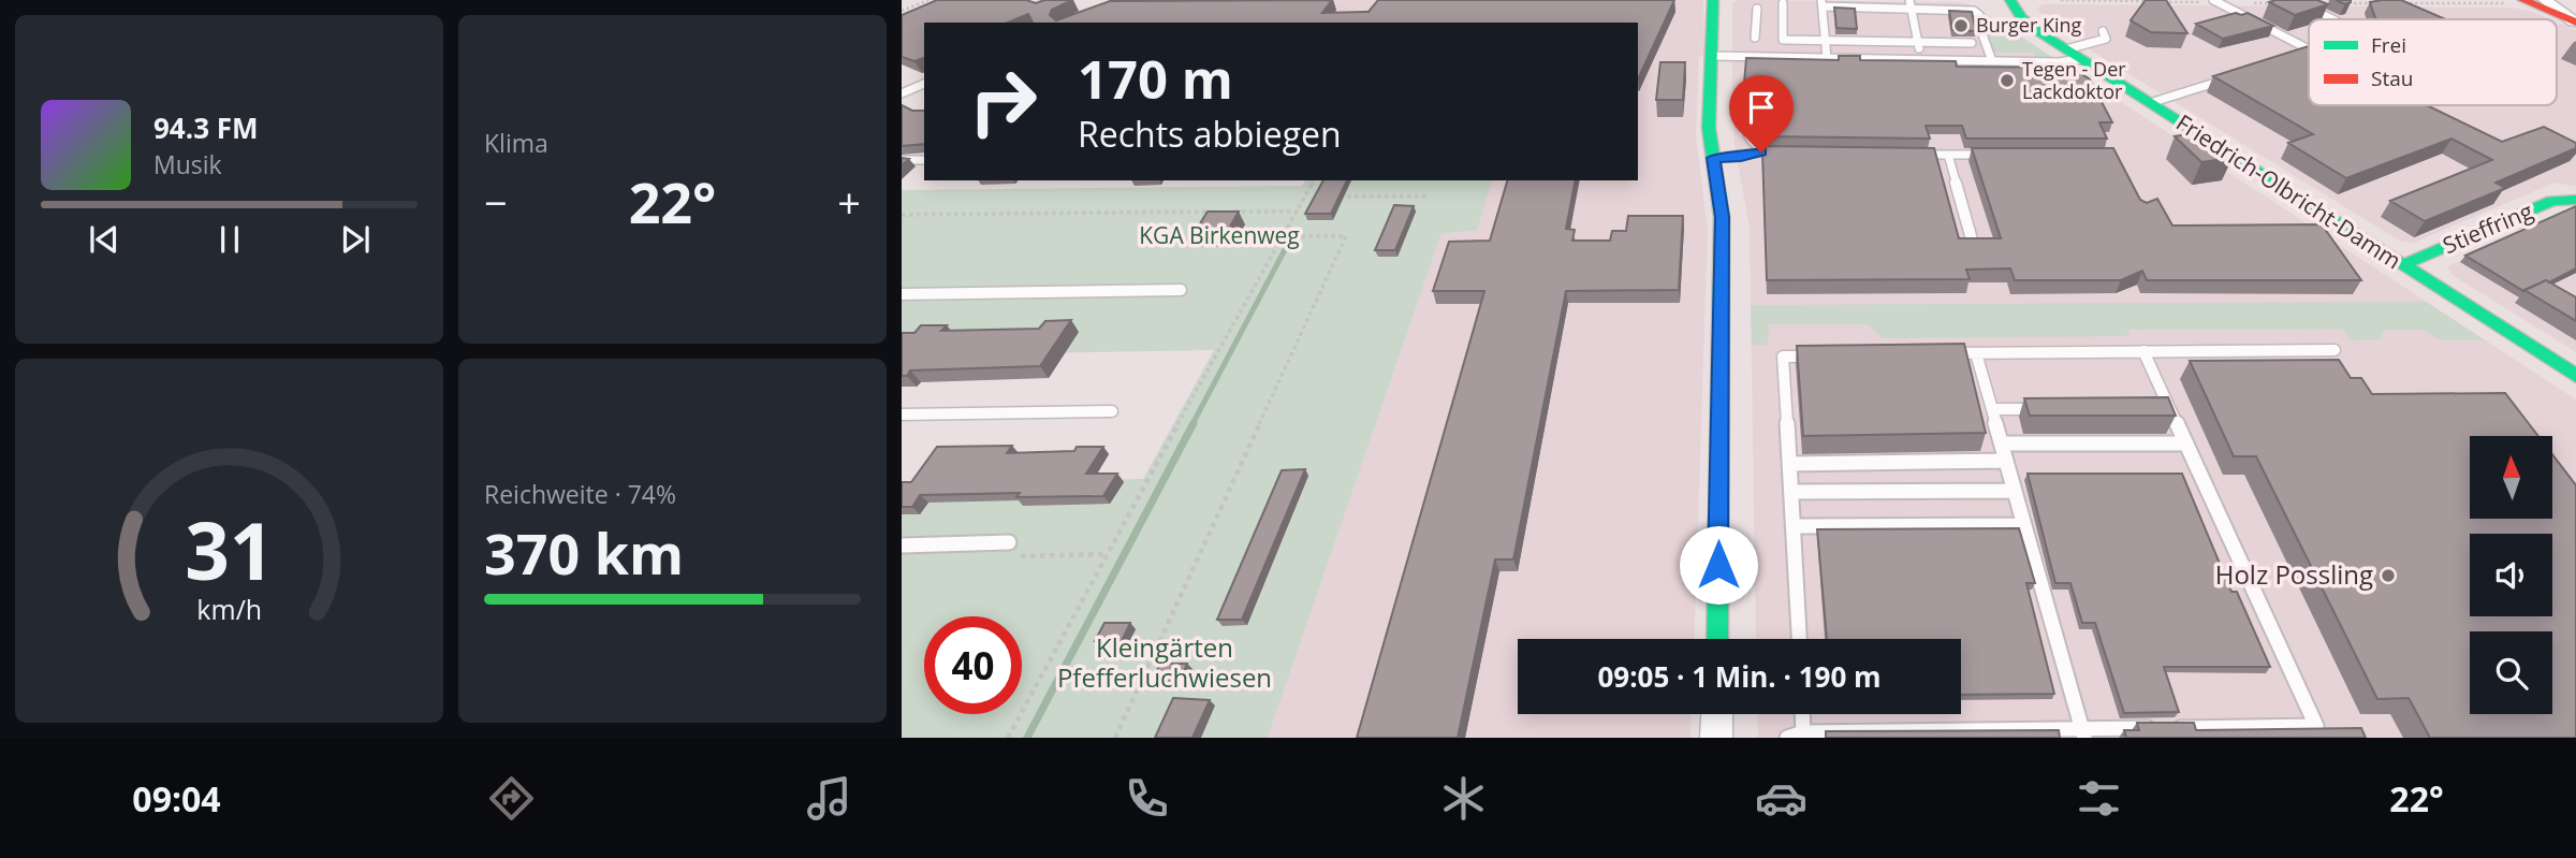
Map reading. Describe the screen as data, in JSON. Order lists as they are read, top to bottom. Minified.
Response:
{"streets":{"street":["Friedrich-Olbricht-Damm","Stieffring"]},"crossings":[["Friedrich-Olbricht-Damm","Stieffring"]],"parks":["KGA Birkenweg","Kleingärten Pfefferluchwiesen"],"places":["Burger King","Tegen - Der Lackdoktor","Holz Possling"],"legend":["Frei","Stau"],"north":"top","page":{"tile":["Klima",["Reichweite · 74%","370 km"]],"turn":["170 m","Rechts abbiegen"],"song":["94.3 FM","Musik"],"heat":["−","22°","+"],"limit":"40","trip":"09:05 · 1 Min. · 190 m","tabs":["09:04","22°"],"gauge":["31","km/h"]}}
